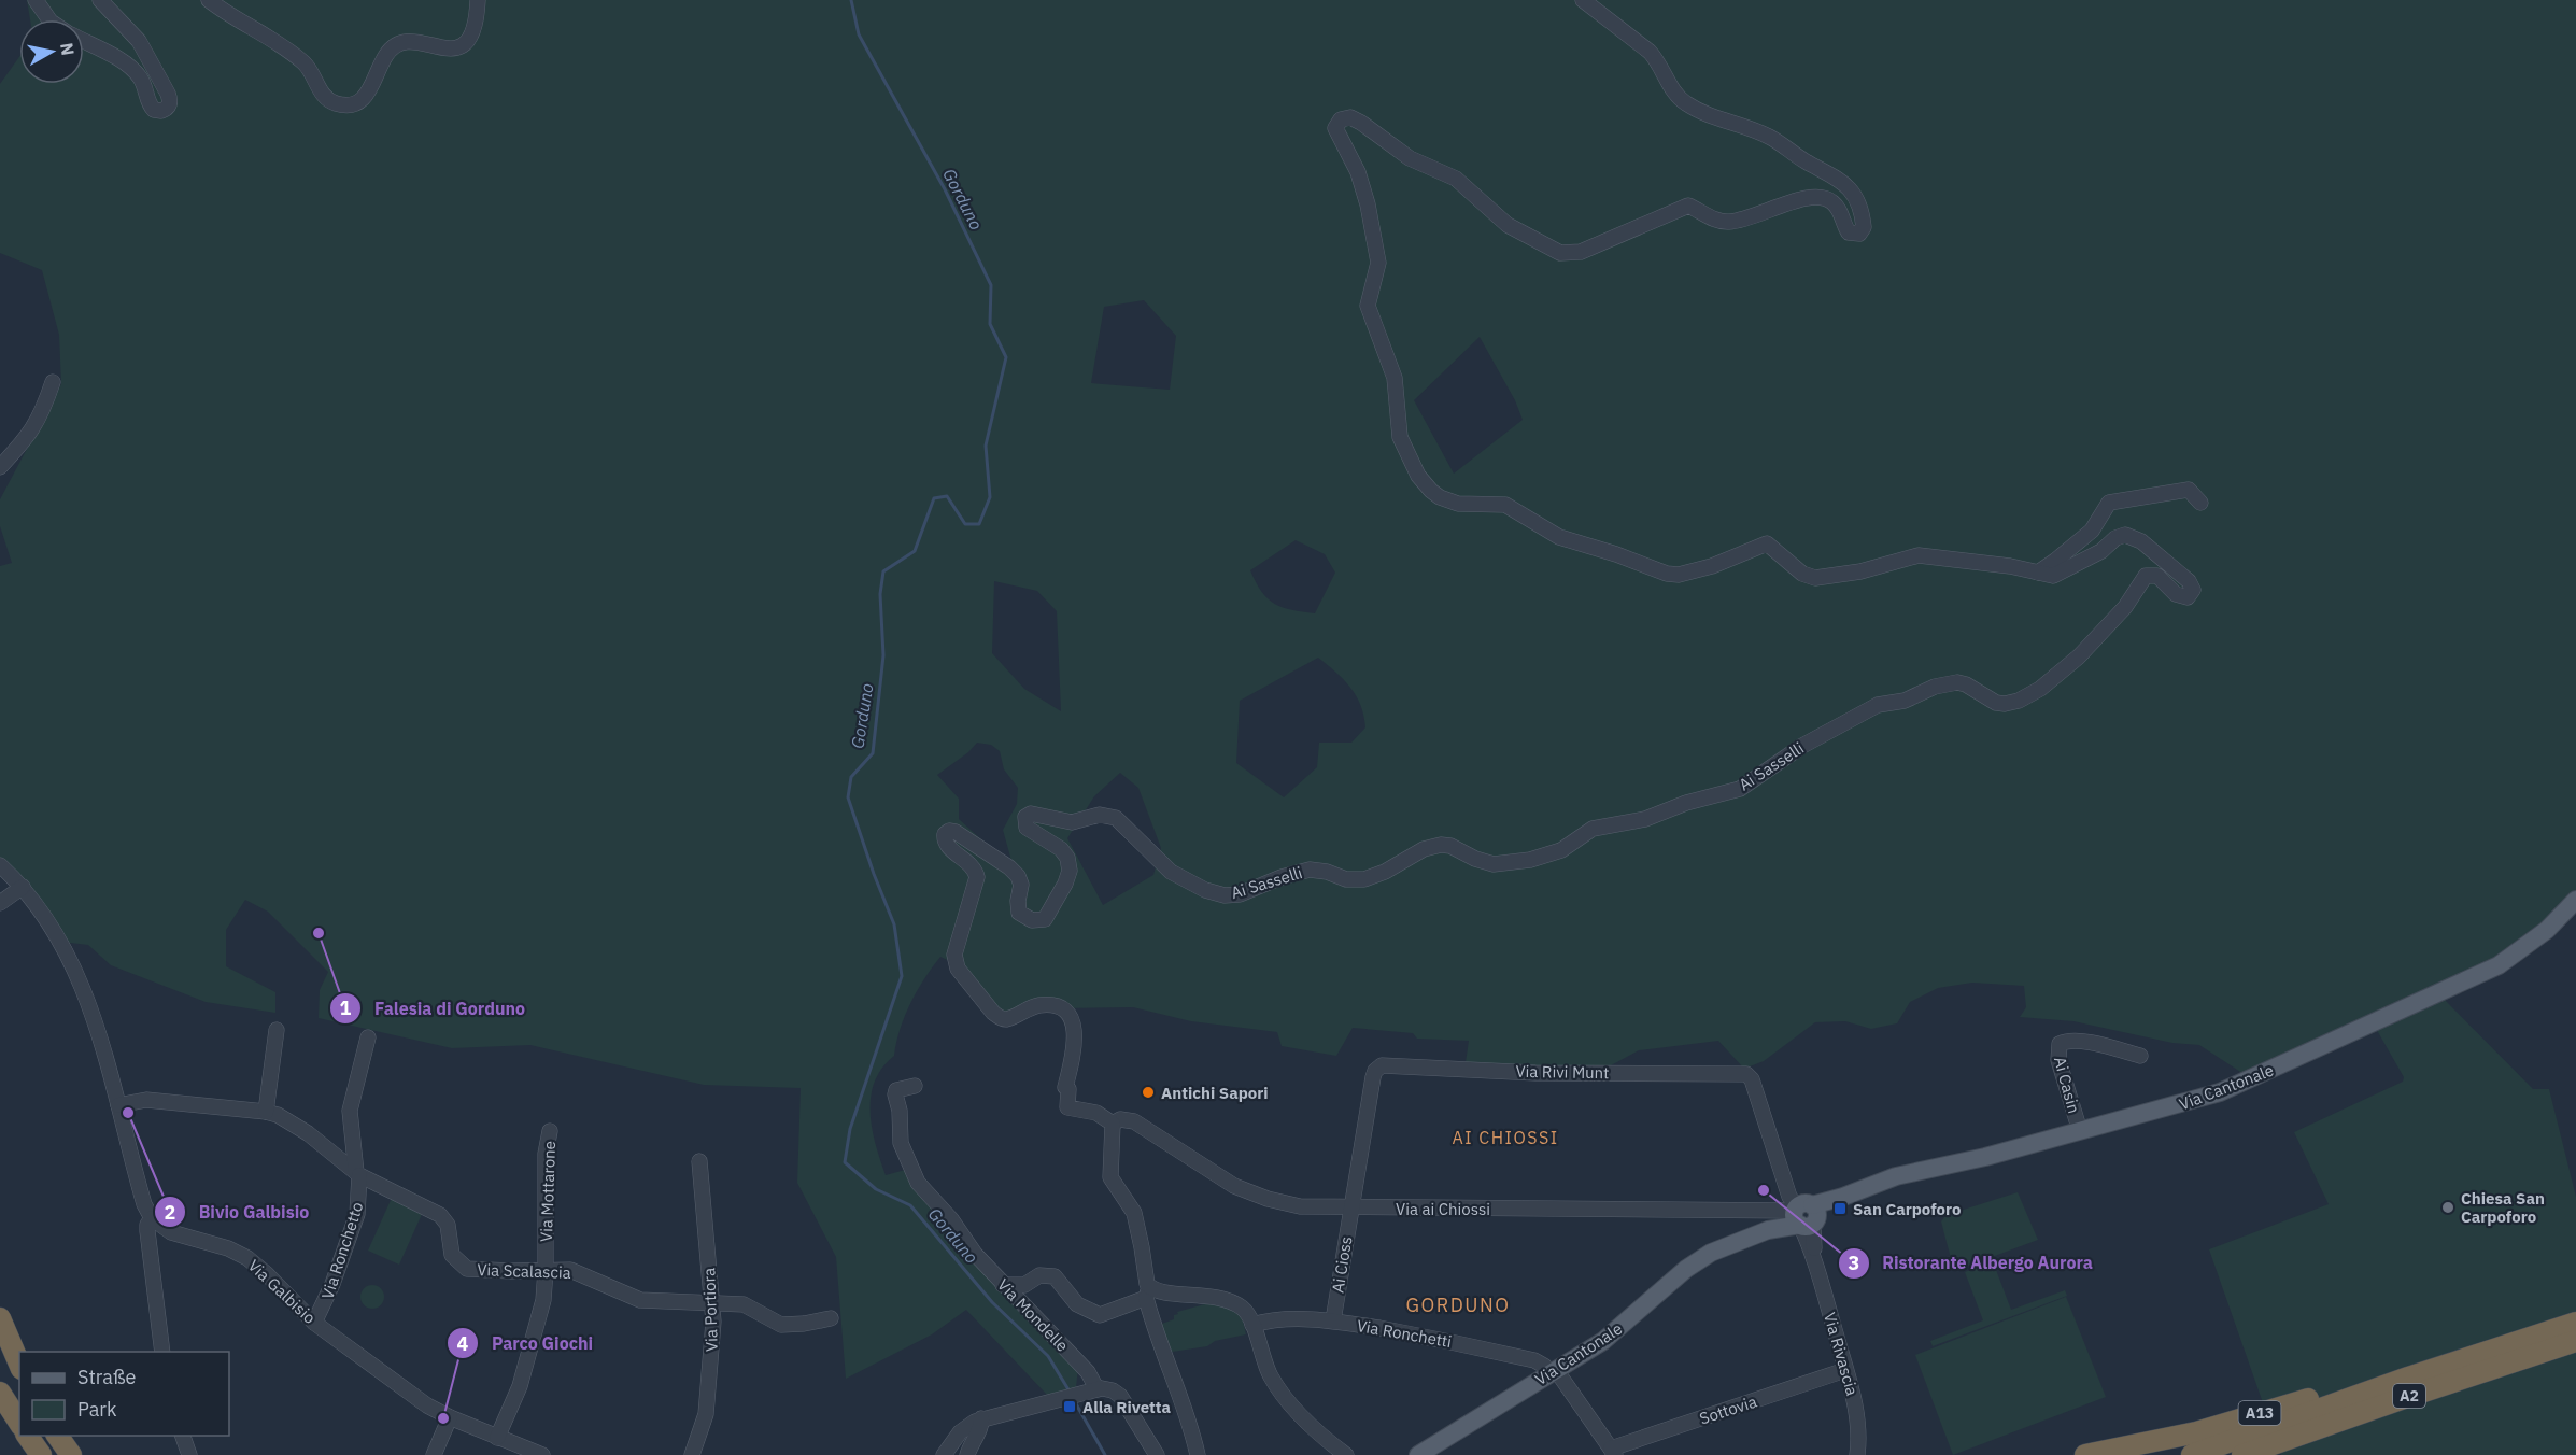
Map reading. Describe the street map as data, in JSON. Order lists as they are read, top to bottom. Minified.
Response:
{"streets":{"highway":["A2","A13"],"main road":["Via Cantonale"],"street":["Ai Sasselli","Via Rivi Munt","Ai Casin","Via Mottarone","Via ai Chiossi","Via Ronchetto","Ai Cioss","Via Scalascia","Via Galbisio","Via Portiora","Via Mondelle","Via Ronchetti","Via Rivascia","Sottovia"]},"crossings":[["Ai Sasselli","Via ai Chiossi"],["Via Rivi Munt","Via Cantonale"],["Via Rivi Munt","Via ai Chiossi"],["Via Rivi Munt","Ai Cioss"],["Via Rivi Munt","Via Rivascia"],["Ai Casin","Via Cantonale"],["Via Cantonale","Via ai Chiossi"],["Via Cantonale","Via Ronchetti"],["Via Cantonale","Via Rivascia"],["Via Mottarone","Via Scalascia"],["Via Mottarone","Via Galbisio"],["Via ai Chiossi","Ai Cioss"],["Via ai Chiossi","Via Rivascia"],["Via Ronchetto","Via Scalascia"],["Via Ronchetto","Via Galbisio"],["Ai Cioss","Via Ronchetti"],["Via Scalascia","Via Portiora"],["Via Rivascia","Sottovia"],["A2","A13"]],"districts":["AI CHIOSSI","GORDUNO"],"water":["Gorduno"],"places":{"other":["Falesia di Gorduno","Antichi Sapori","Bivio Galbisio","Ristorante Albergo Aurora","Chiesa San Carpoforo","Parco Giochi"],"transit":["San Carpoforo","Alla Rivetta"]},"legend":["Straße","Park"],"north":"right"}
